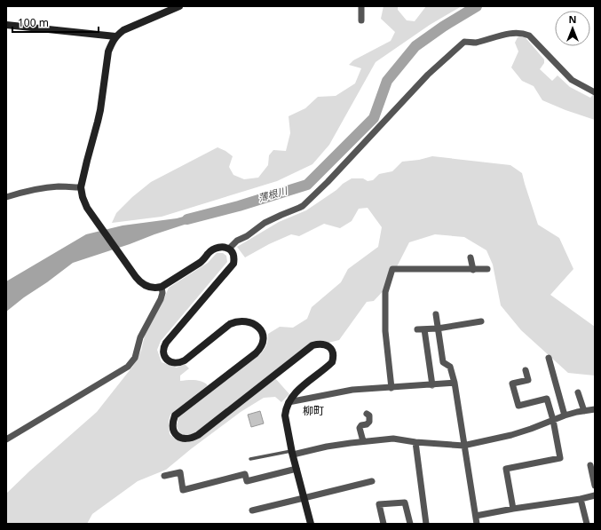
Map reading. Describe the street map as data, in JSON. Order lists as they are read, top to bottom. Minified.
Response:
{"districts":["柳町"],"water":["薄根川"],"scale_bar":"100 m","north":"top"}
